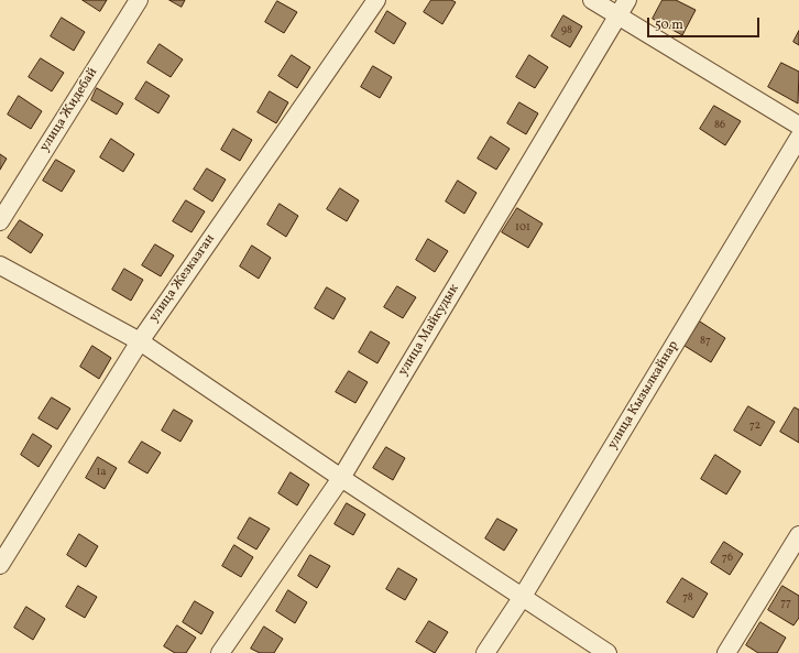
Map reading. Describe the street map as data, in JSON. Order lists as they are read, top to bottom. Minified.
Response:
{"streets":{"street":["улица Жидебай","улица Жезказган","улица Майкудык","улица Кызылкайнар"]},"house_numbers":["98","86","101","87","72","1а","76","78","77"],"scale_bar":"50 m"}
